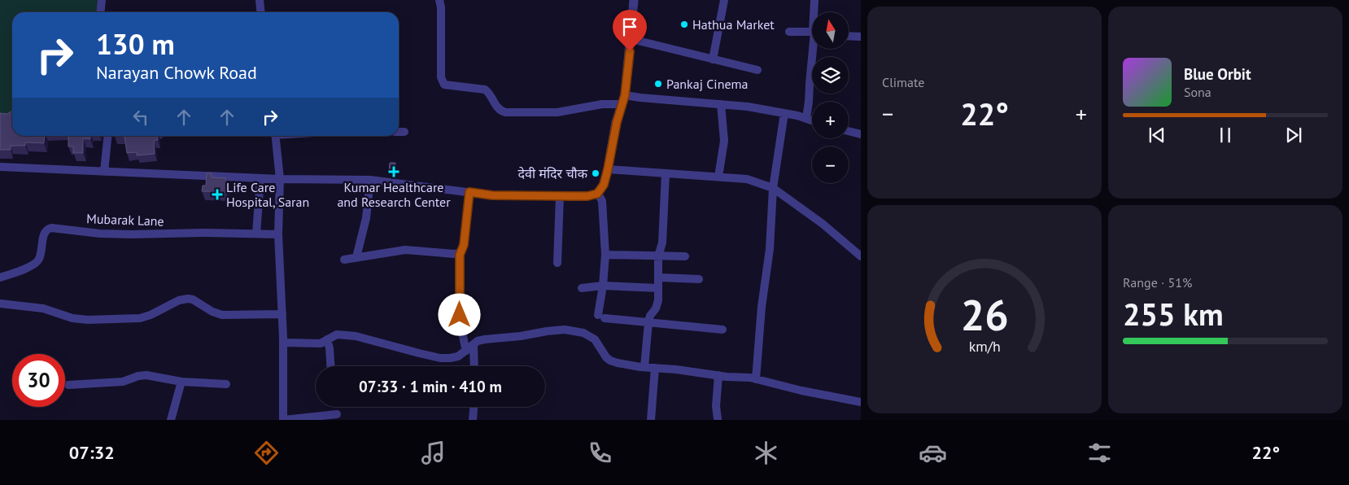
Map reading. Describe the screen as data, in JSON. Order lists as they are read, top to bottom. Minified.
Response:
{"streets":{"street":["Mubarak Lane"]},"places":{"other":["Hathua Market","Pankaj Cinema","देवी मंदिर चौक"],"health":["Kumar Healthcare and Research Center","Life Care Hospital, Saran"]},"north":"top","page":{"tile":["Climate",["Range · 51%","255 km"]],"map_buttons":["+","−"],"turn":["130 m","Narayan Chowk Road"],"song":["Blue Orbit","Sona"],"heat":["−","22°","+"],"limit":"30","trip":"07:33 · 1 min · 410 m","tabs":["07:32","22°"],"gauge":["26","km/h"]}}
